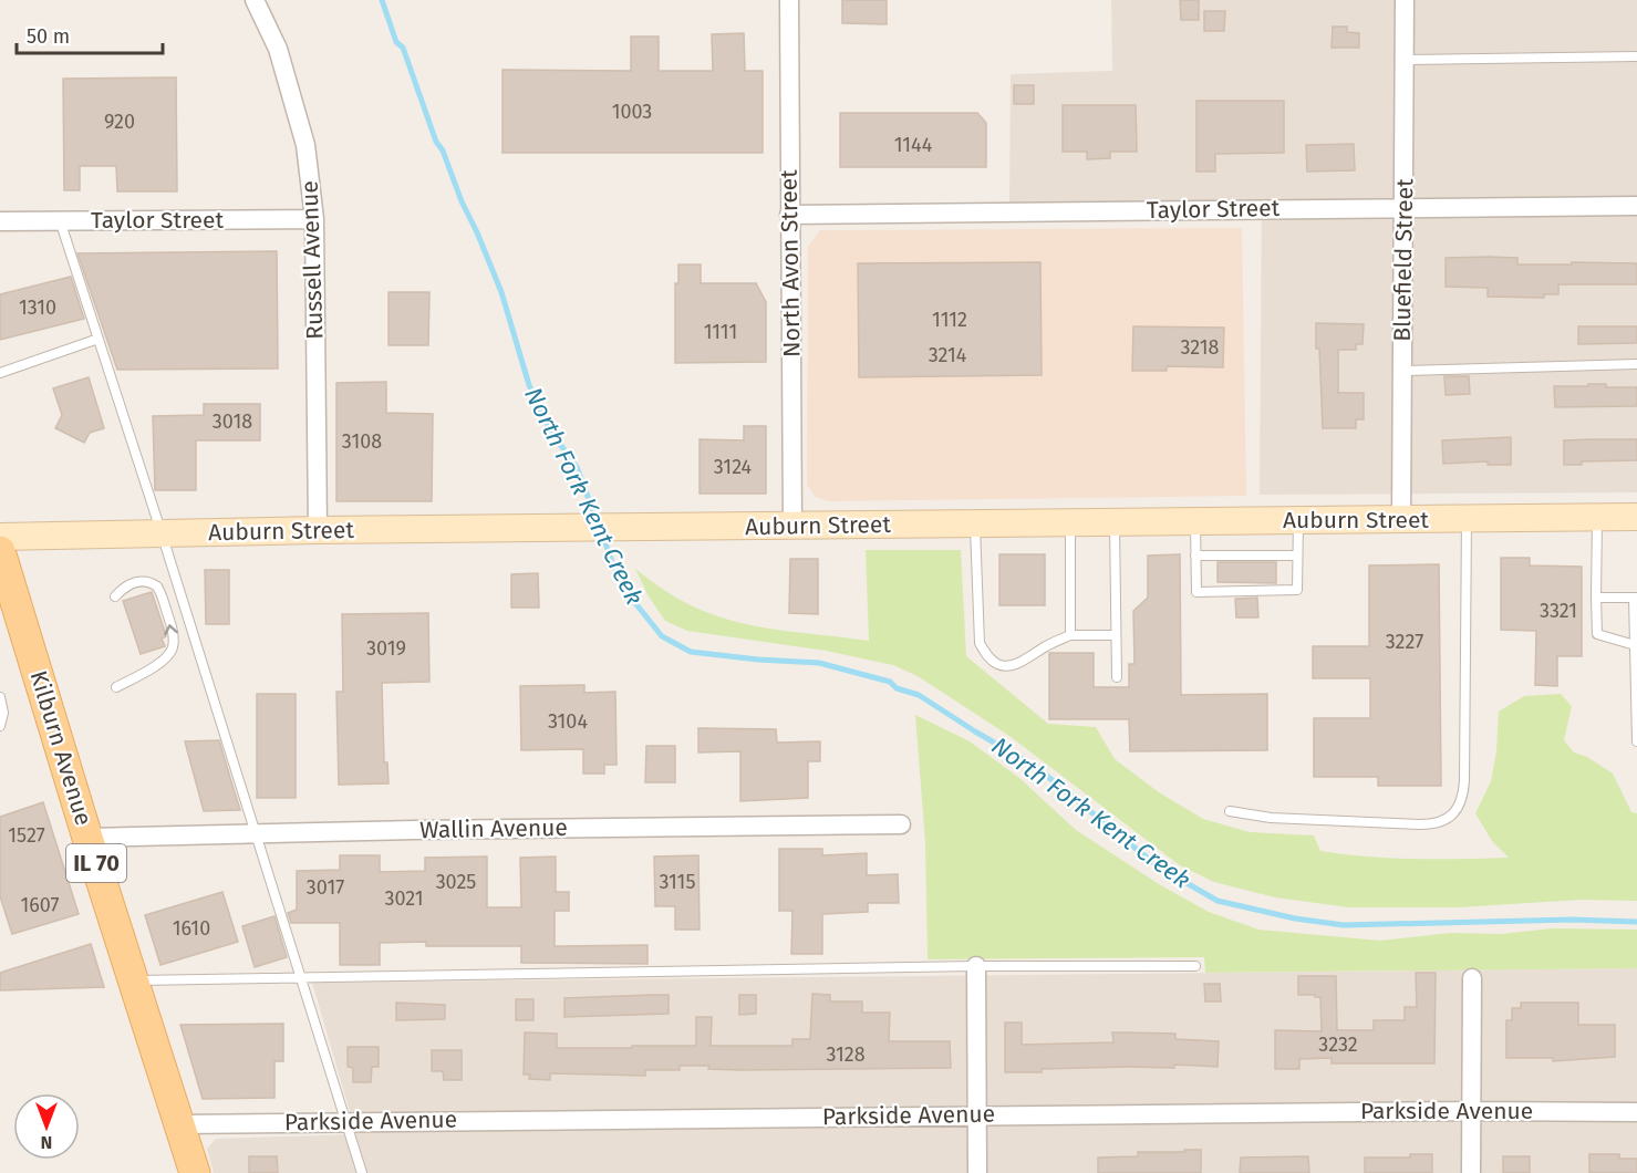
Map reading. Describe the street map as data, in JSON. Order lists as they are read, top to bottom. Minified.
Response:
{"streets":{"main road":["Auburn Street","Kilburn Avenue","IL 70"],"street":["Taylor Street","Russell Avenue","Bluefield Street","North Avon Street","Wallin Avenue","Parkside Avenue"]},"crossings":[["Taylor Street","Russell Avenue"],["Taylor Street","Bluefield Street"],["Taylor Street","North Avon Street"],["Russell Avenue","Auburn Street"],["Bluefield Street","Auburn Street"],["North Avon Street","Auburn Street"],["Kilburn Avenue","Wallin Avenue"],["Kilburn Avenue","Parkside Avenue"]],"water":["North Fork Kent Creek"],"house_numbers":["1003","920","1144","1310","1112","1111","3218","3214","3018","3108","3124","3321","3227","3019","3104","1527","3025","3115","3017","3021","1607","1610","3232","3128"],"scale_bar":"50 m","north":"bottom"}
